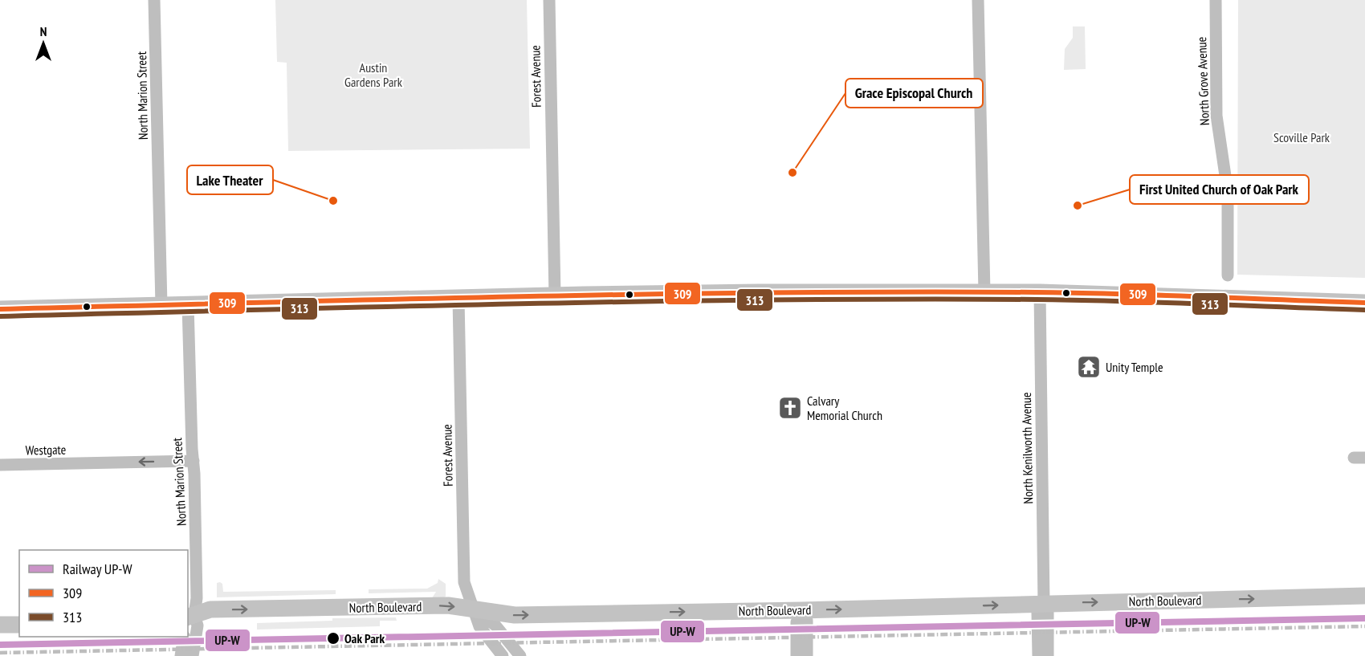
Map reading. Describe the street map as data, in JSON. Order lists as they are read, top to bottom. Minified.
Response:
{"streets":{"main road":["North Boulevard"],"street":["Forest Avenue","North Grove Avenue","North Marion Street","North Kenilworth Avenue","Westgate"]},"crossings":[["Forest Avenue","North Boulevard"],["North Marion Street","Westgate"],["North Marion Street","North Boulevard"],["North Kenilworth Avenue","North Boulevard"]],"one_way":["Westgate","North Boulevard"],"parks":["Austin Gardens Park","Scoville Park"],"places":{"other":["Grace Episcopal Church","Lake Theater","First United Church of Oak Park","Oak Park"],"temple":["Unity Temple"],"church":["Calvary Memorial Church"]},"lines":["transit line 309","transit line 313","rail line UP-W"],"legend":["Railway UP-W","309","313"],"north":"top"}
